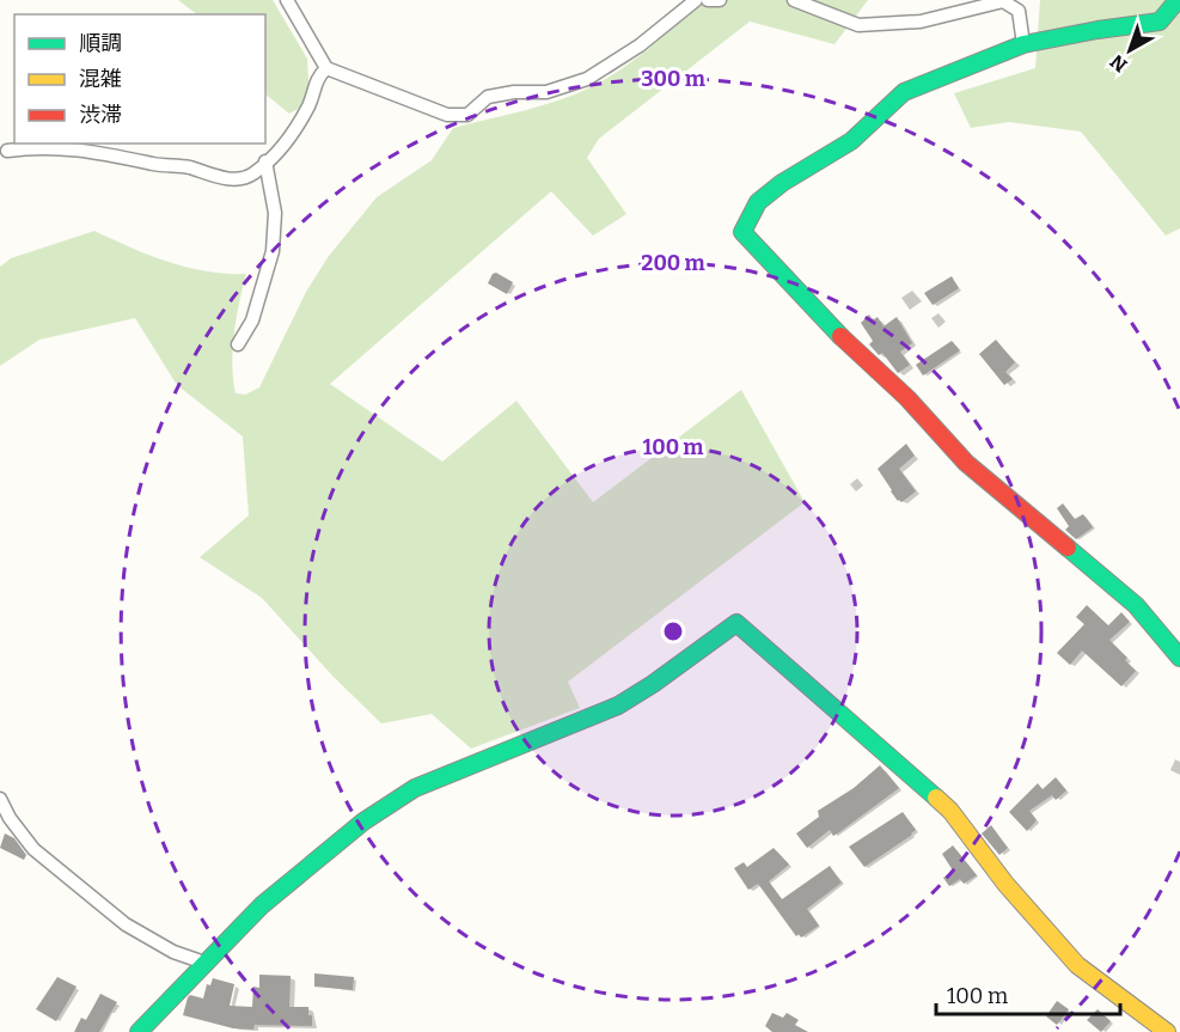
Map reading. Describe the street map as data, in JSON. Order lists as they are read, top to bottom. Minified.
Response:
{"legend":["順調","混雑","渋滞"],"scale_bar":"100 m","north":"bottom left","rings":["300 m","200 m","100 m"]}
